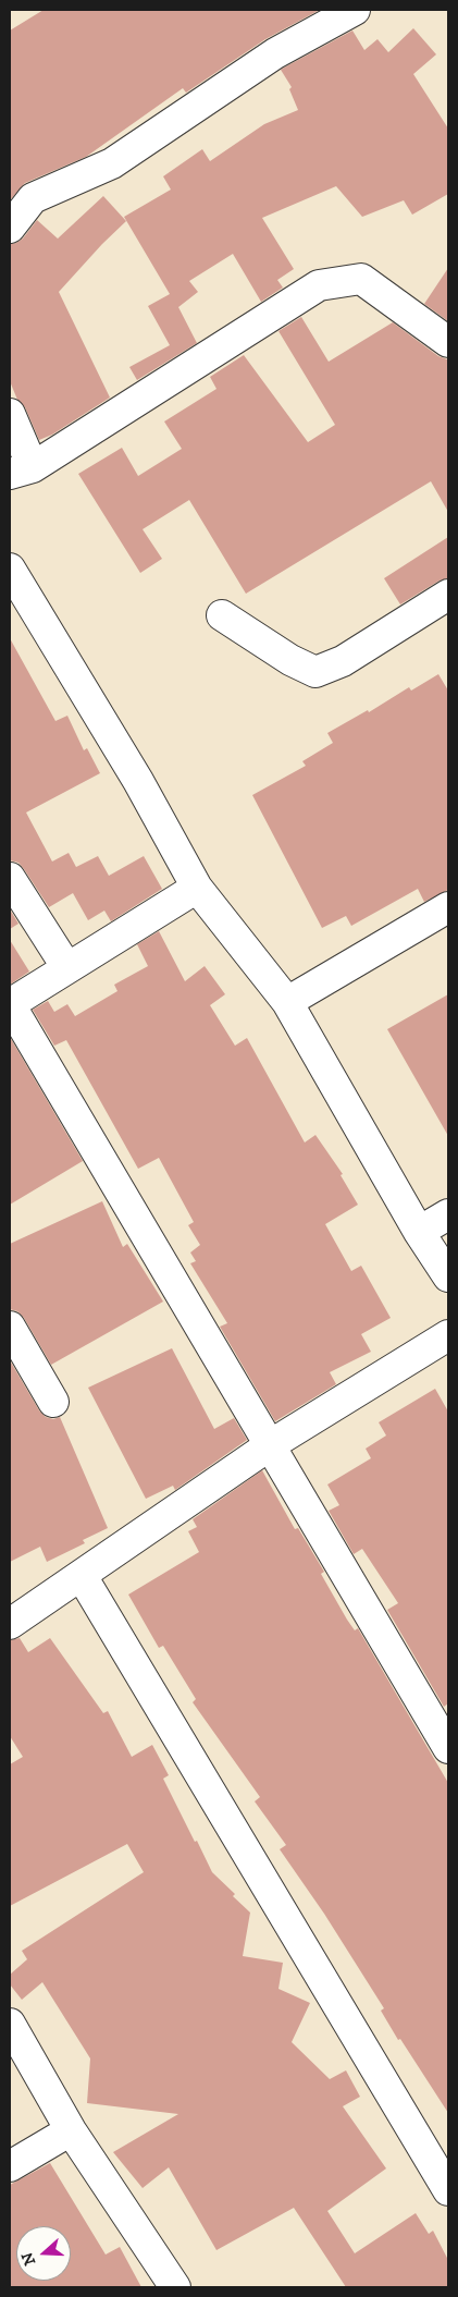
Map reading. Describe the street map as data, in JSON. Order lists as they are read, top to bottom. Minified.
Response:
{"north":"left"}
